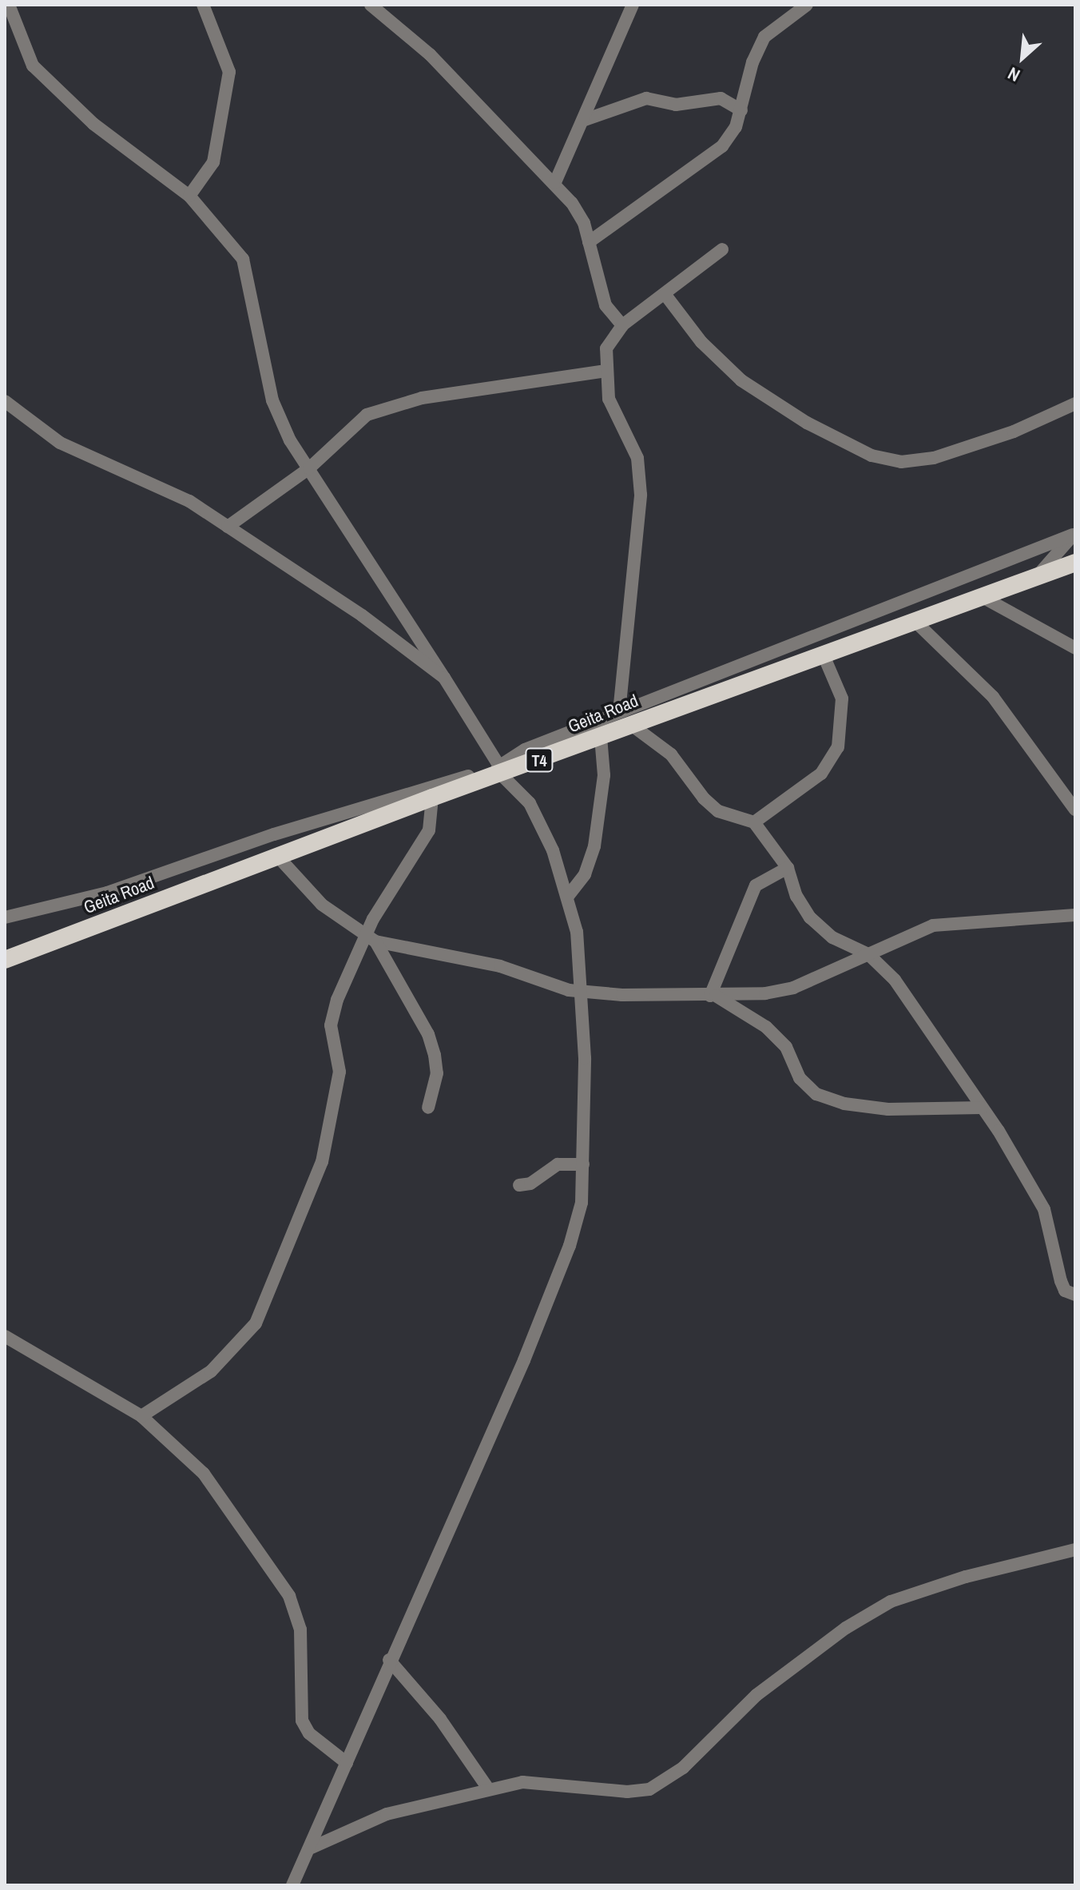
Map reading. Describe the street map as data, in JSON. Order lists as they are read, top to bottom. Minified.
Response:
{"streets":{"highway":["Geita Road","T4"]},"north":"bottom left"}
